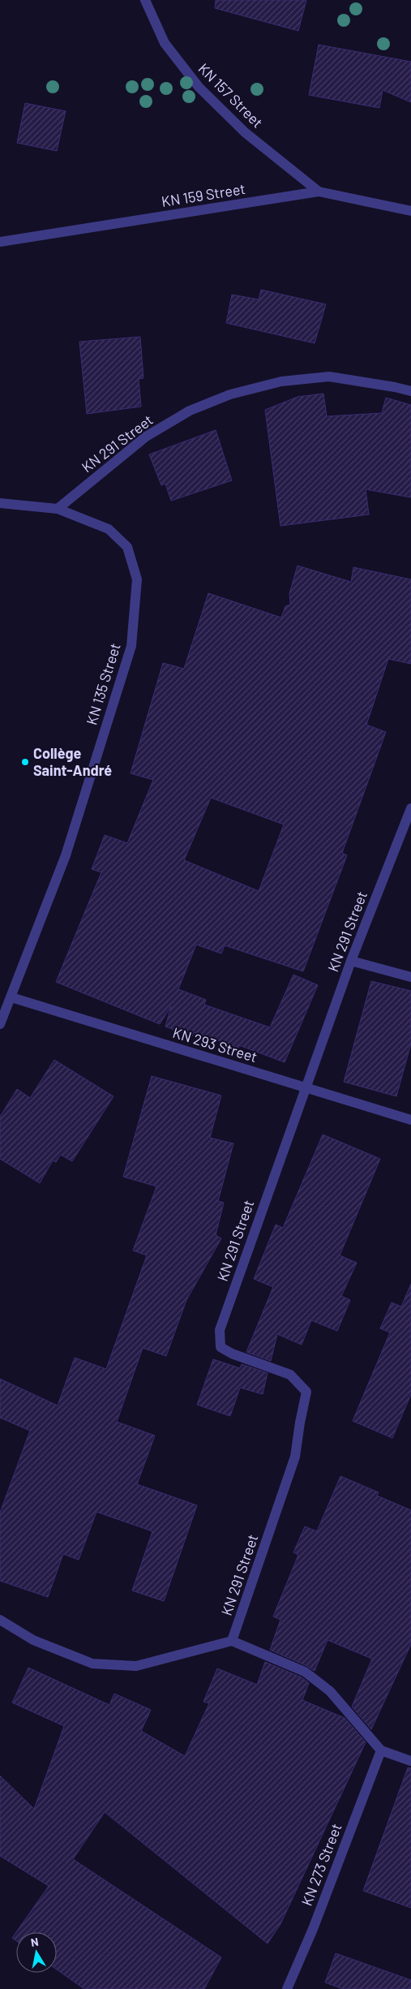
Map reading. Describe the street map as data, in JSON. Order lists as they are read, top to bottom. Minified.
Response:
{"streets":{"street":["KN 157 Street","KN 159 Street","KN 291 Street","KN 135 Street","KN 293 Street","KN 273 Street"]},"crossings":[["KN 157 Street","KN 159 Street"],["KN 291 Street","KN 135 Street"],["KN 291 Street","KN 293 Street"],["KN 135 Street","KN 293 Street"]],"places":["Collège Saint-André"],"north":"top"}
